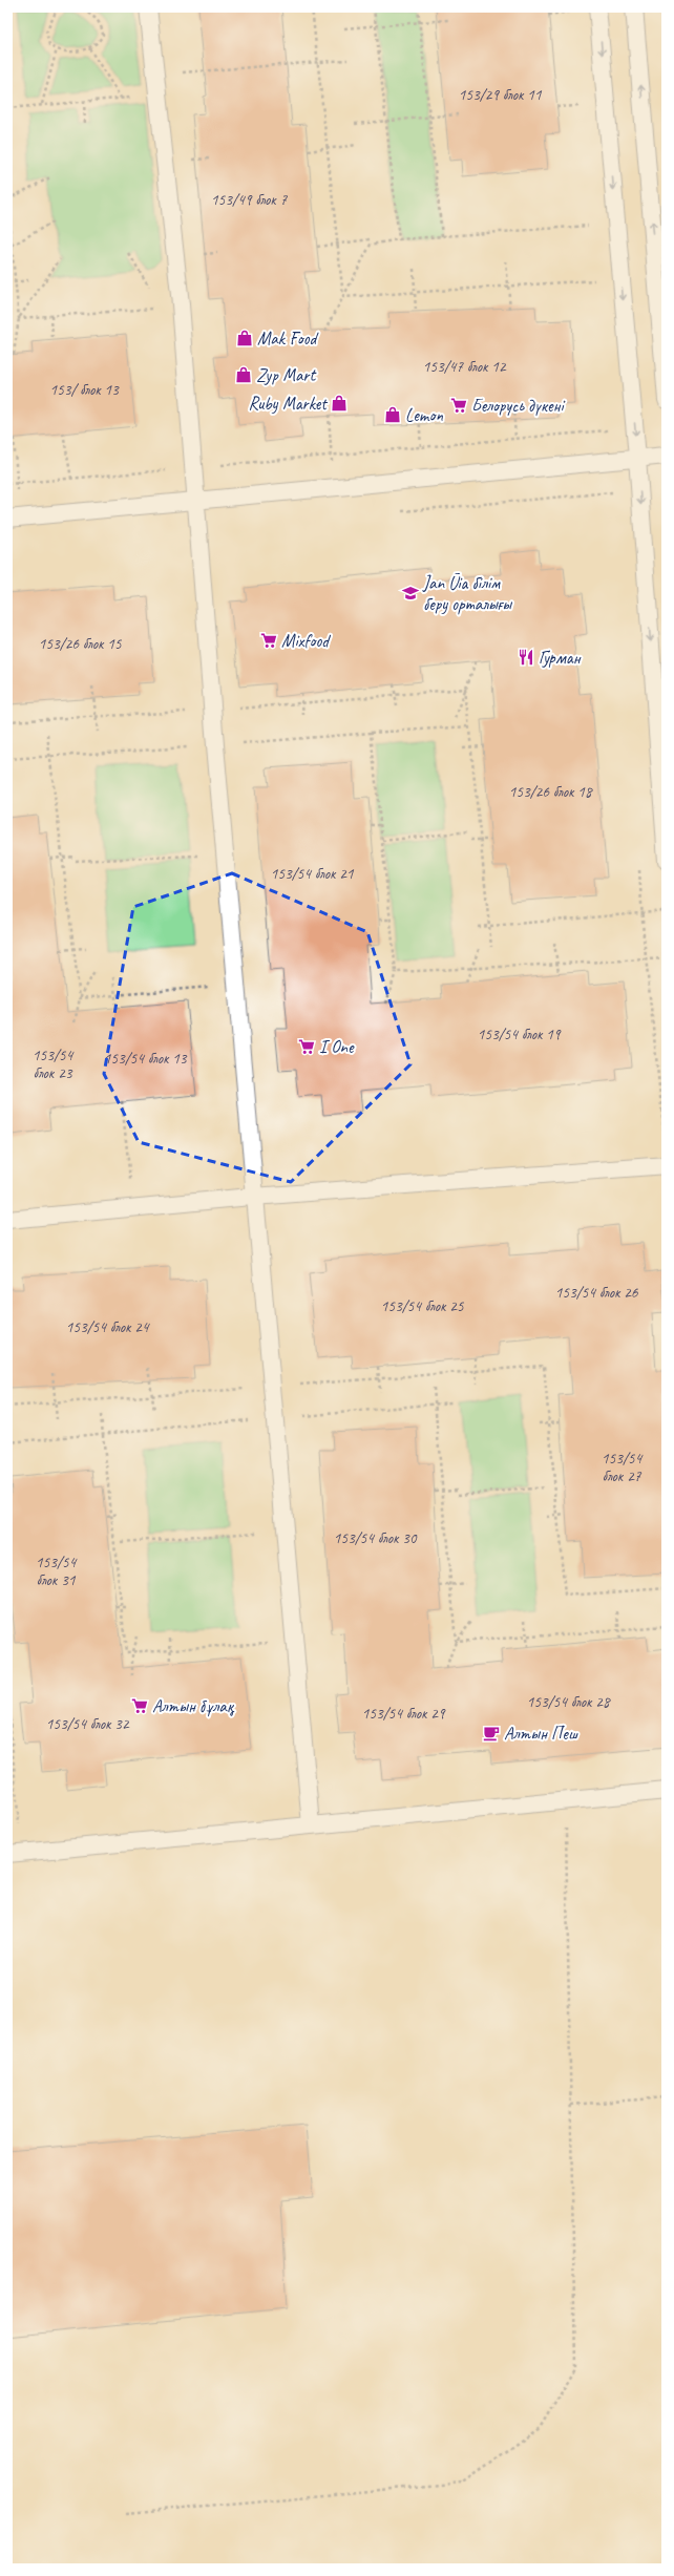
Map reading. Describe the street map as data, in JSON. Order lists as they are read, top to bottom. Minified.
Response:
{"places":{"shop":["Mak Food","Zyp Mart","Ruby Market","Lemon"],"supermarket":["Белорусь дүкені","Mixfood","I One","Алтын бұлақ"],"school or university":["Jan Ūia білім беру орталығы"],"restaurant":["Гурман"],"cafe":["Алтын Пеш"]},"house_numbers":["153/29 блок 11","153/49 блок 7","153/47 блок 12","153/ блок 13","153/26 блок 15","153/26 блок 18","153/54 блок 21","153/54 блок 19","153/54 блок 23","153/54 блок 13","153/54 блок 26","153/54 блок 25","153/54 блок 24","153/54 блок 27","153/54 блок 30","153/54 блок 31","153/54 блок 28","153/54 блок 29","153/54 блок 32"]}
